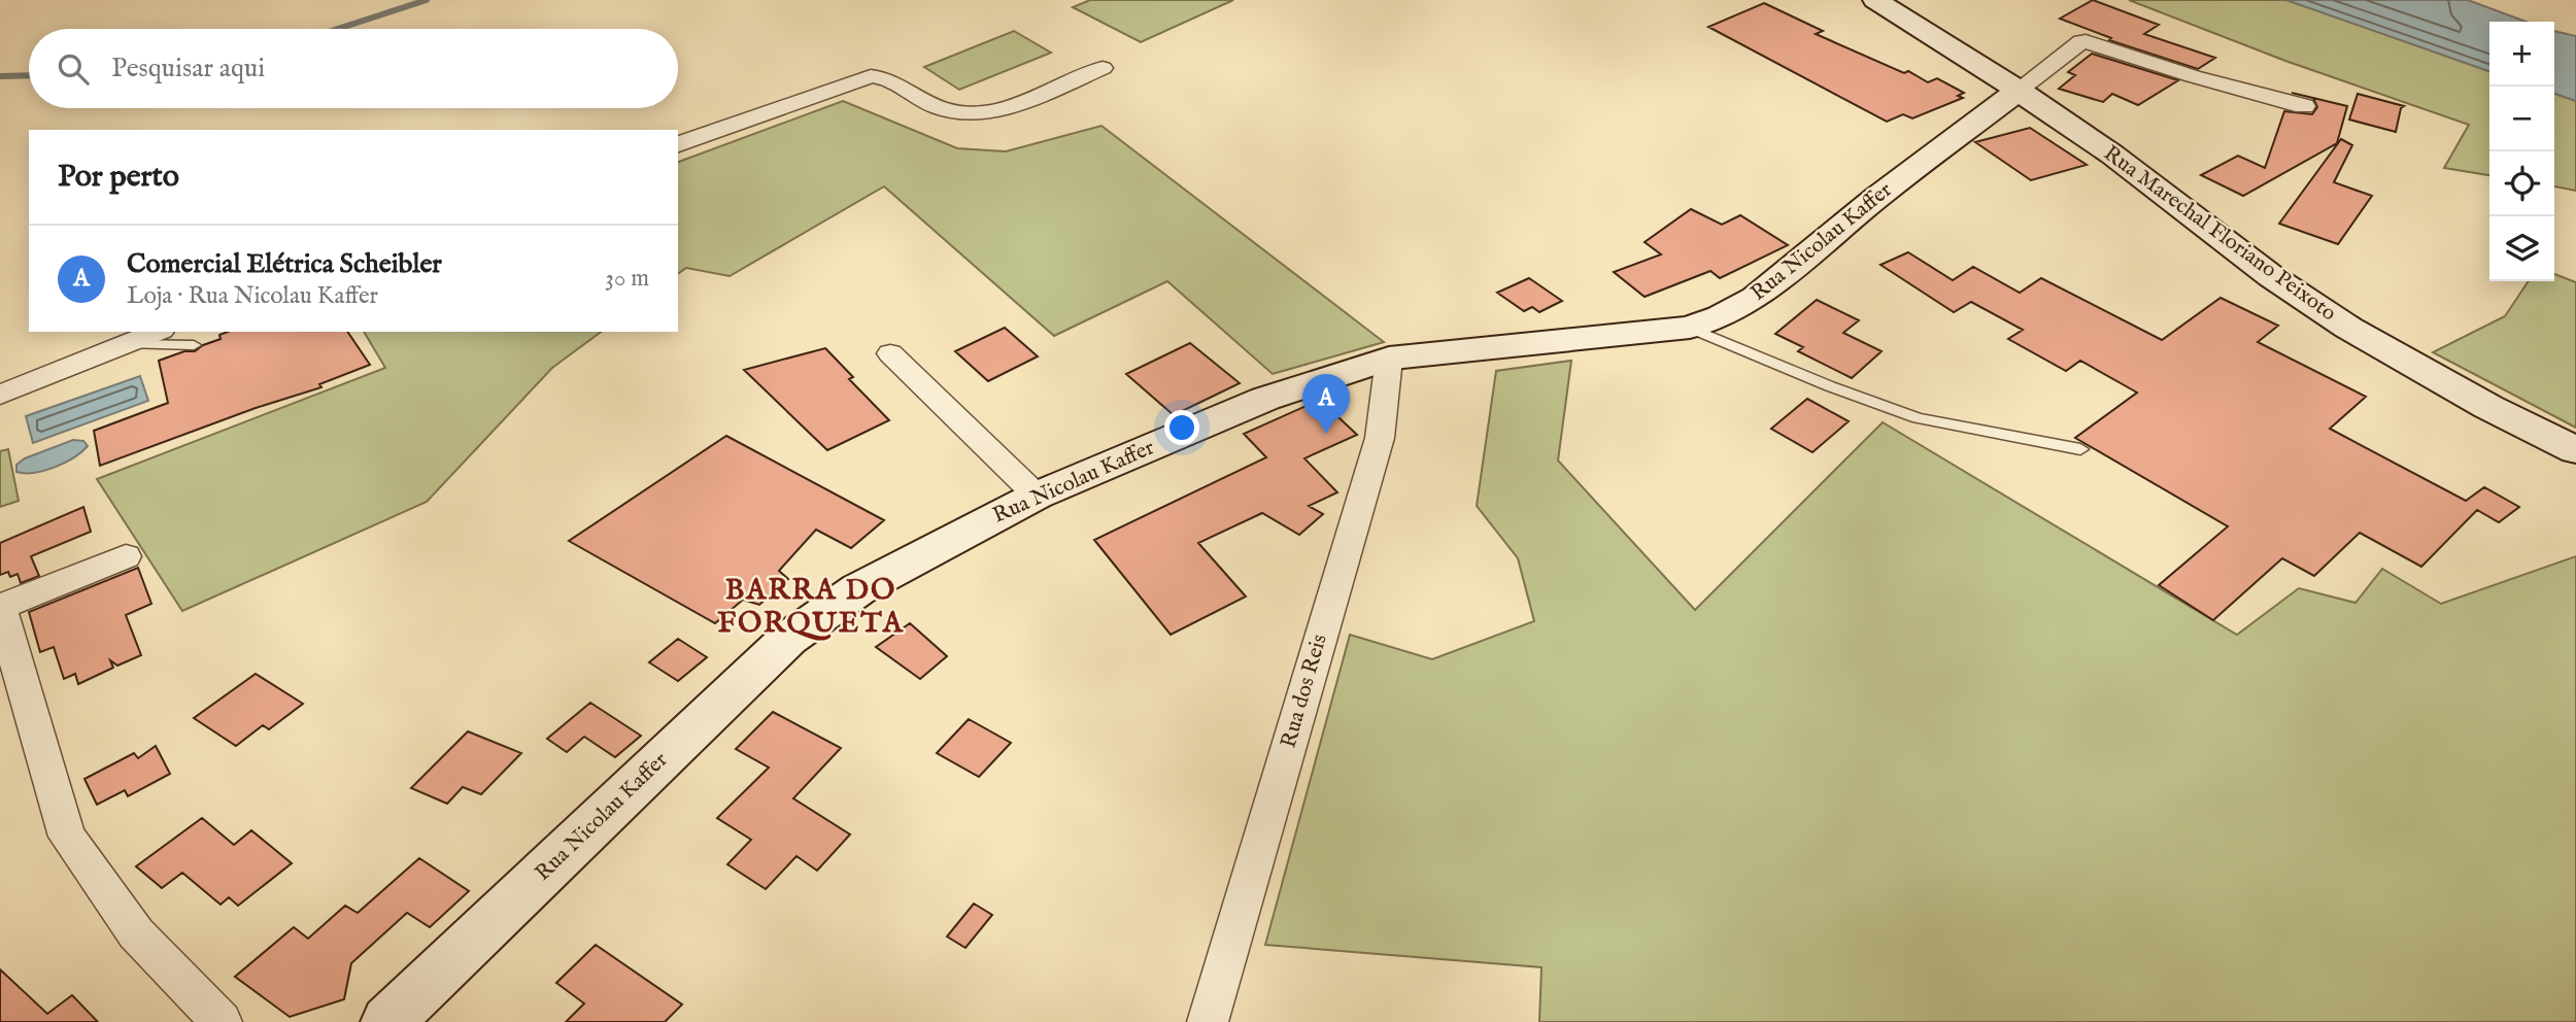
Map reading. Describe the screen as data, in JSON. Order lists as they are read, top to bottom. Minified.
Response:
{"streets":{"main road":["Rua Marechal Floriano Peixoto","Rua Nicolau Kaffer"],"street":["Rua dos Reis"]},"crossings":[["Rua Marechal Floriano Peixoto","Rua Nicolau Kaffer"],["Rua Nicolau Kaffer","Rua dos Reis"]],"districts":["BARRA DO FORQUETA"],"page":{"map_buttons":["+","−"],"search":"Pesquisar aqui","heading":"Por perto","list":[{"mark":"A","name":"Comercial Elétrica Scheibler","note":"Loja · Rua Nicolau Kaffer","value":"30 m"}],"pins":"A"}}
